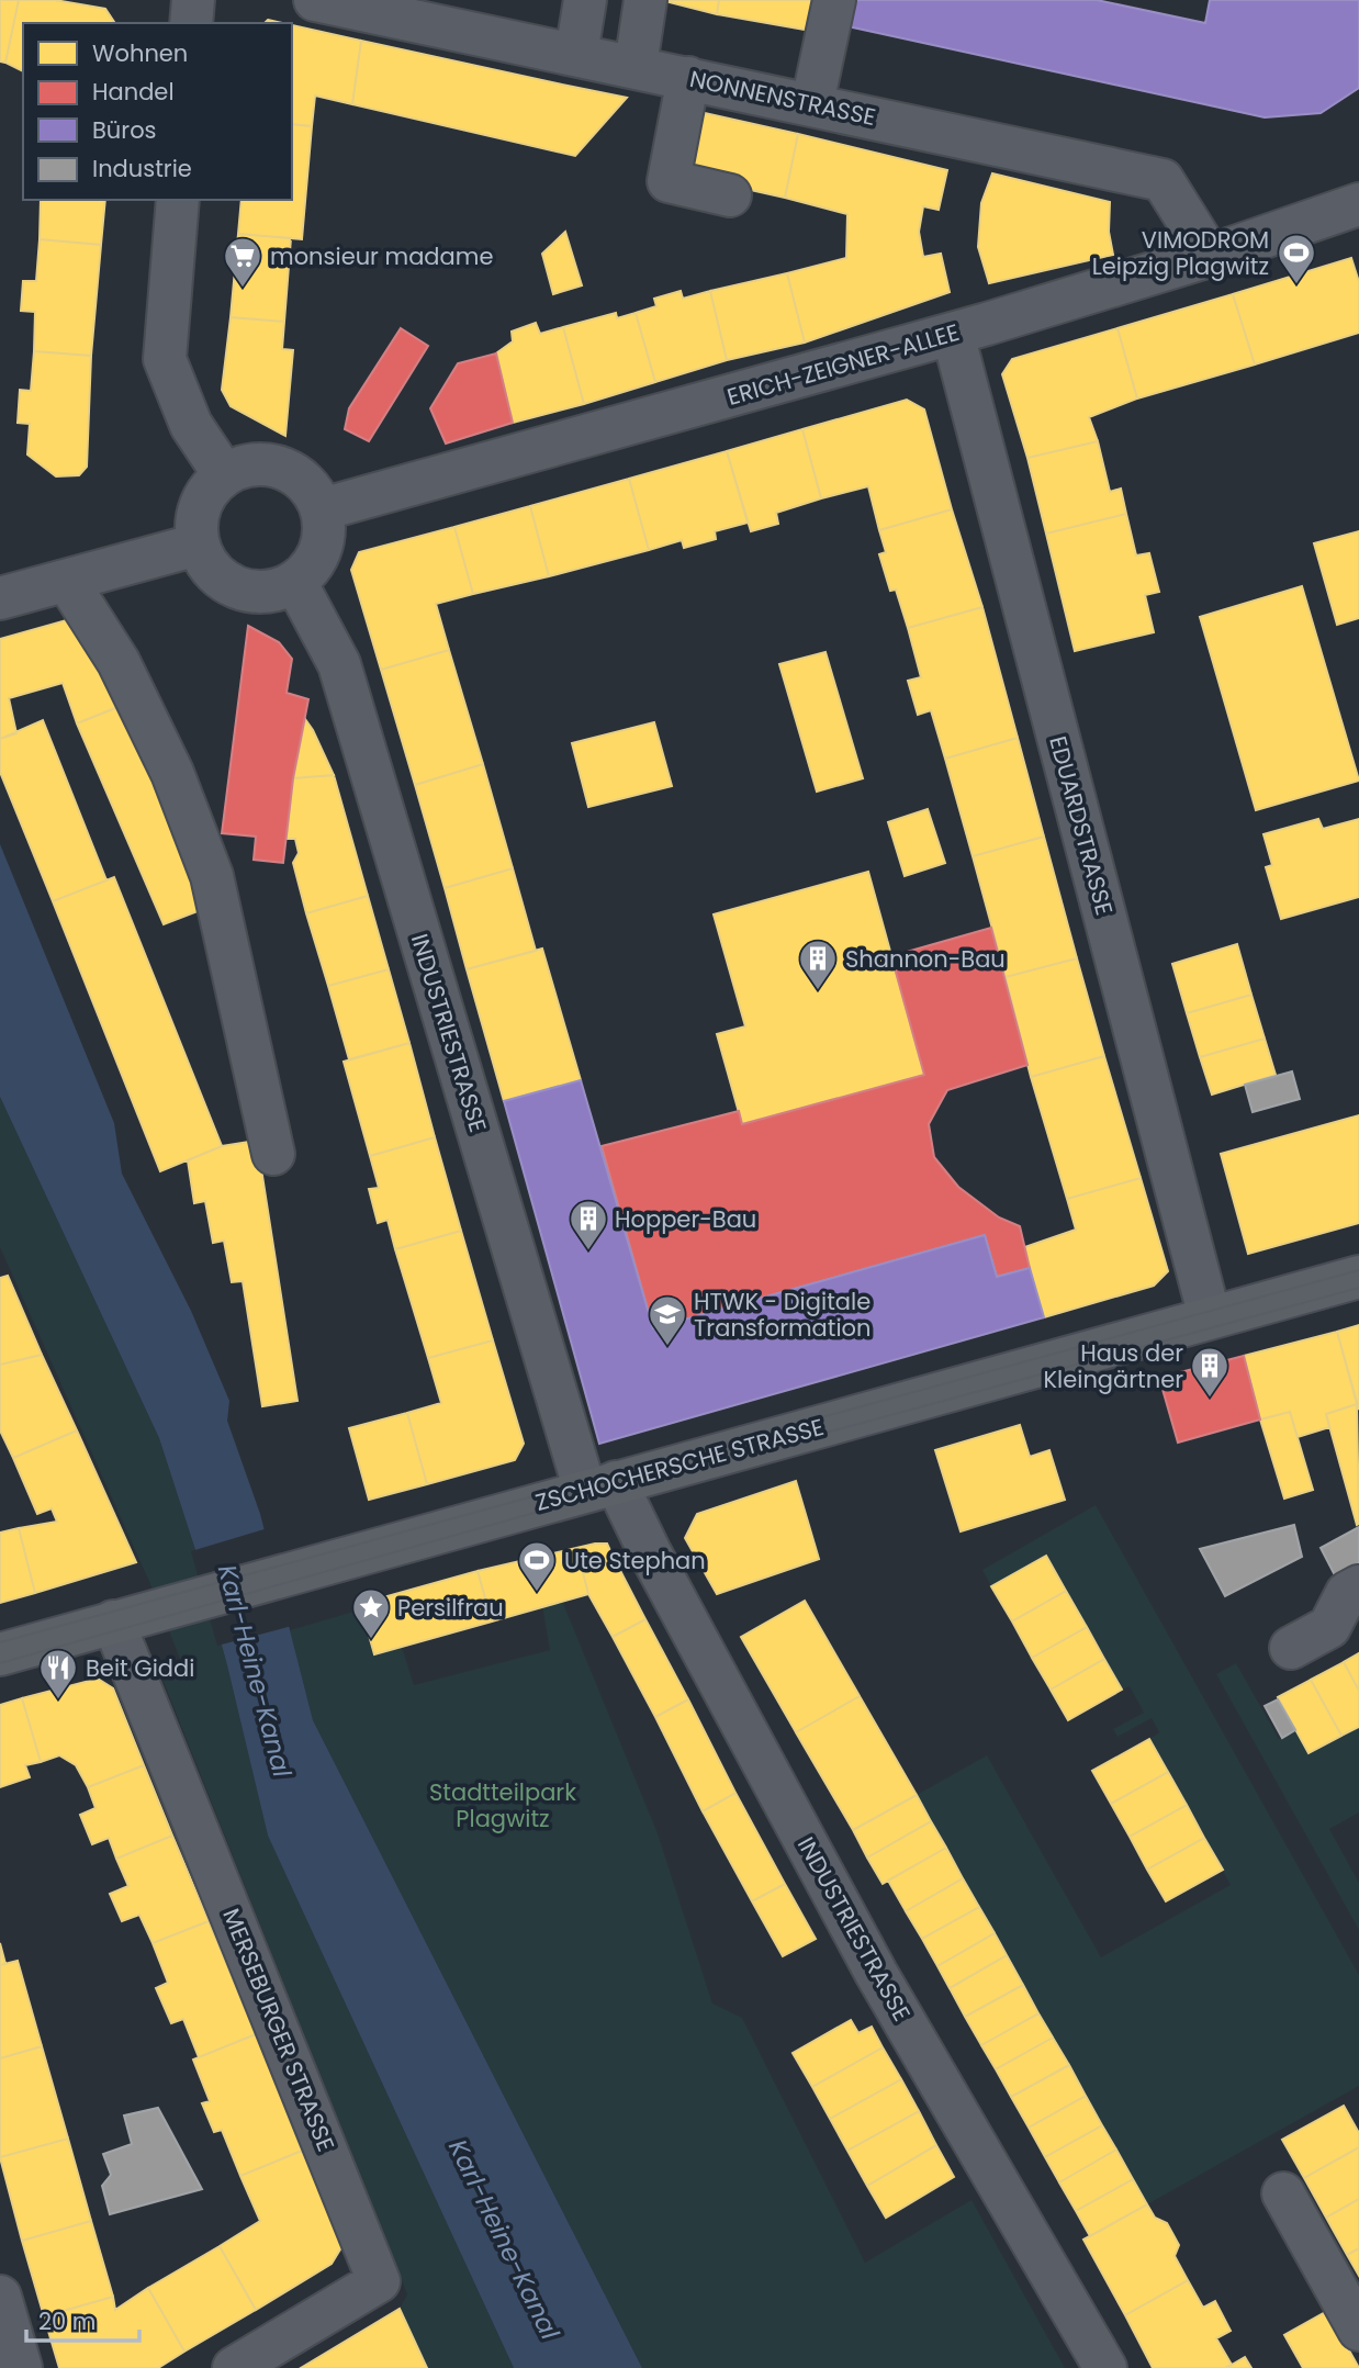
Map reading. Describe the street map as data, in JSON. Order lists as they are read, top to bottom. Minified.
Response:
{"streets":{"main road":["ZSCHOCHERSCHE STRASSE"],"street":["NONNENSTRASSE","ERICH-ZEIGNER-ALLEE","EDUARDSTRASSE","INDUSTRIESTRASSE","MERSEBURGER STRASSE"]},"crossings":[["NONNENSTRASSE","ERICH-ZEIGNER-ALLEE"],["ERICH-ZEIGNER-ALLEE","EDUARDSTRASSE"],["ERICH-ZEIGNER-ALLEE","INDUSTRIESTRASSE"],["EDUARDSTRASSE","ZSCHOCHERSCHE STRASSE"],["INDUSTRIESTRASSE","ZSCHOCHERSCHE STRASSE"],["ZSCHOCHERSCHE STRASSE","MERSEBURGER STRASSE"]],"water":["Karl-Heine-Kanal"],"parks":["Stadtteilpark Plagwitz"],"places":{"sports":["VIMODROM Leipzig Plagwitz","Ute Stephan"],"supermarket":["monsieur madame"],"building":["Shannon-Bau","Hopper-Bau","Haus der Kleingärtner"],"school or university":["HTWK - Digitale Transformation"],"place":["Persilfrau"],"restaurant":["Beit Giddi"]},"legend":["Wohnen","Handel","Büros","Industrie"],"scale_bar":"20 m"}
